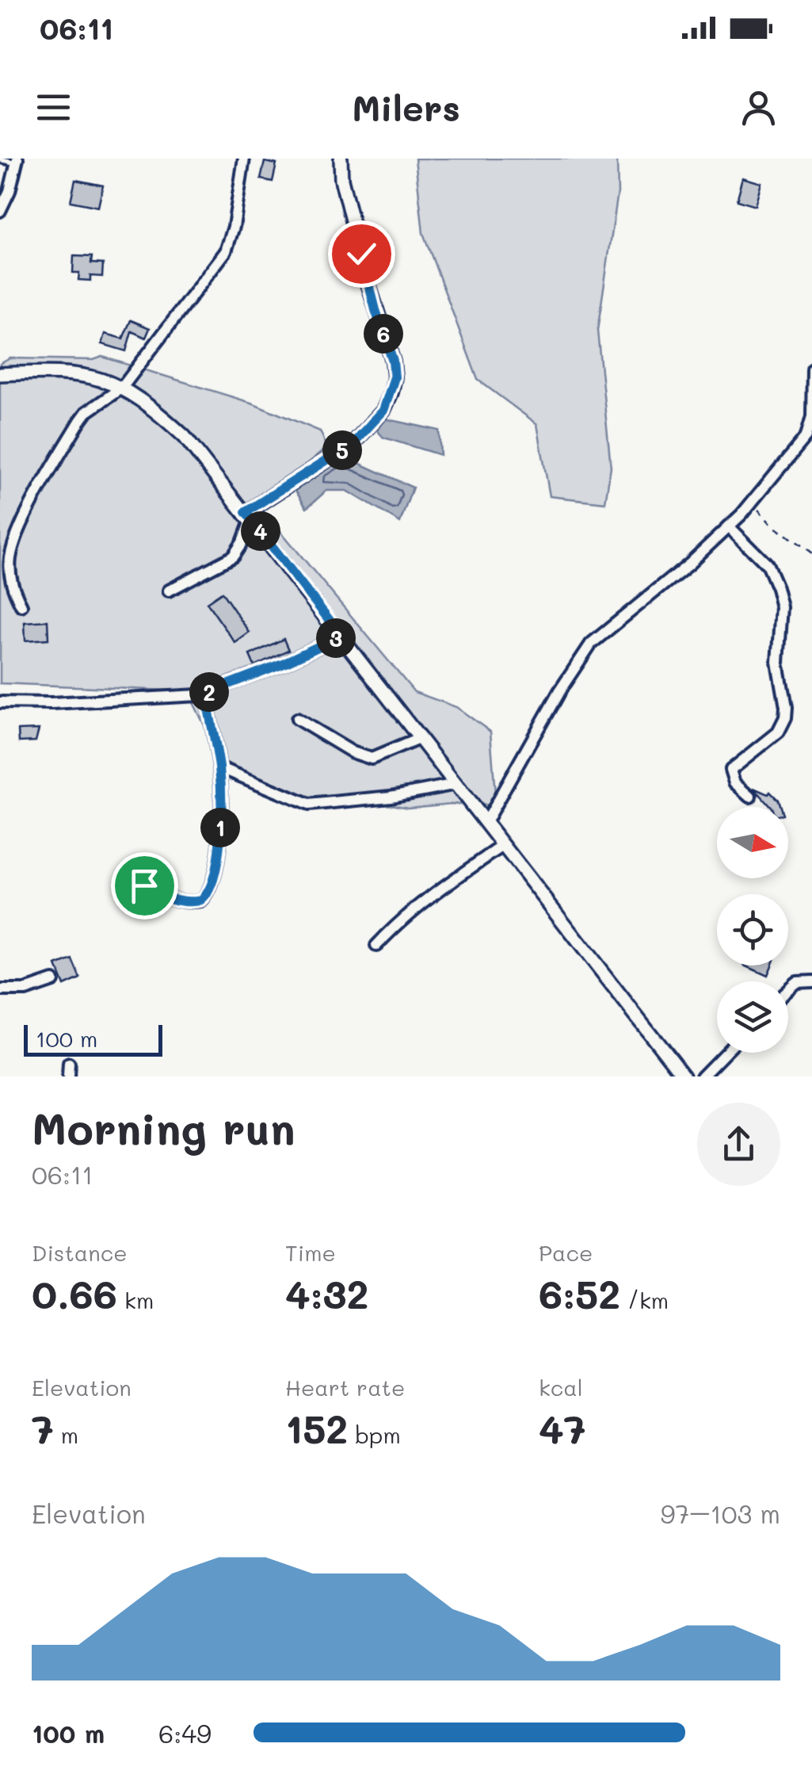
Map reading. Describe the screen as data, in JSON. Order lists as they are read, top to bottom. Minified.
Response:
{"scale_bar":"100 m","north":"right","page":{"status":"06:11","header":"Milers","pins":["6","5","4","3","2","1"],"scale":"100 m","heading":["Morning run","06:11"],"stats":[["Distance","0.66 km"],["Time","4:32"],["Pace","6:52 /km"],["Elevation","7 m"],["Heart rate","152 bpm"],["kcal","47"]],"chart":["Elevation","97–103 m"],"list":[{"name":"100 m","note":"6:49"}]}}
